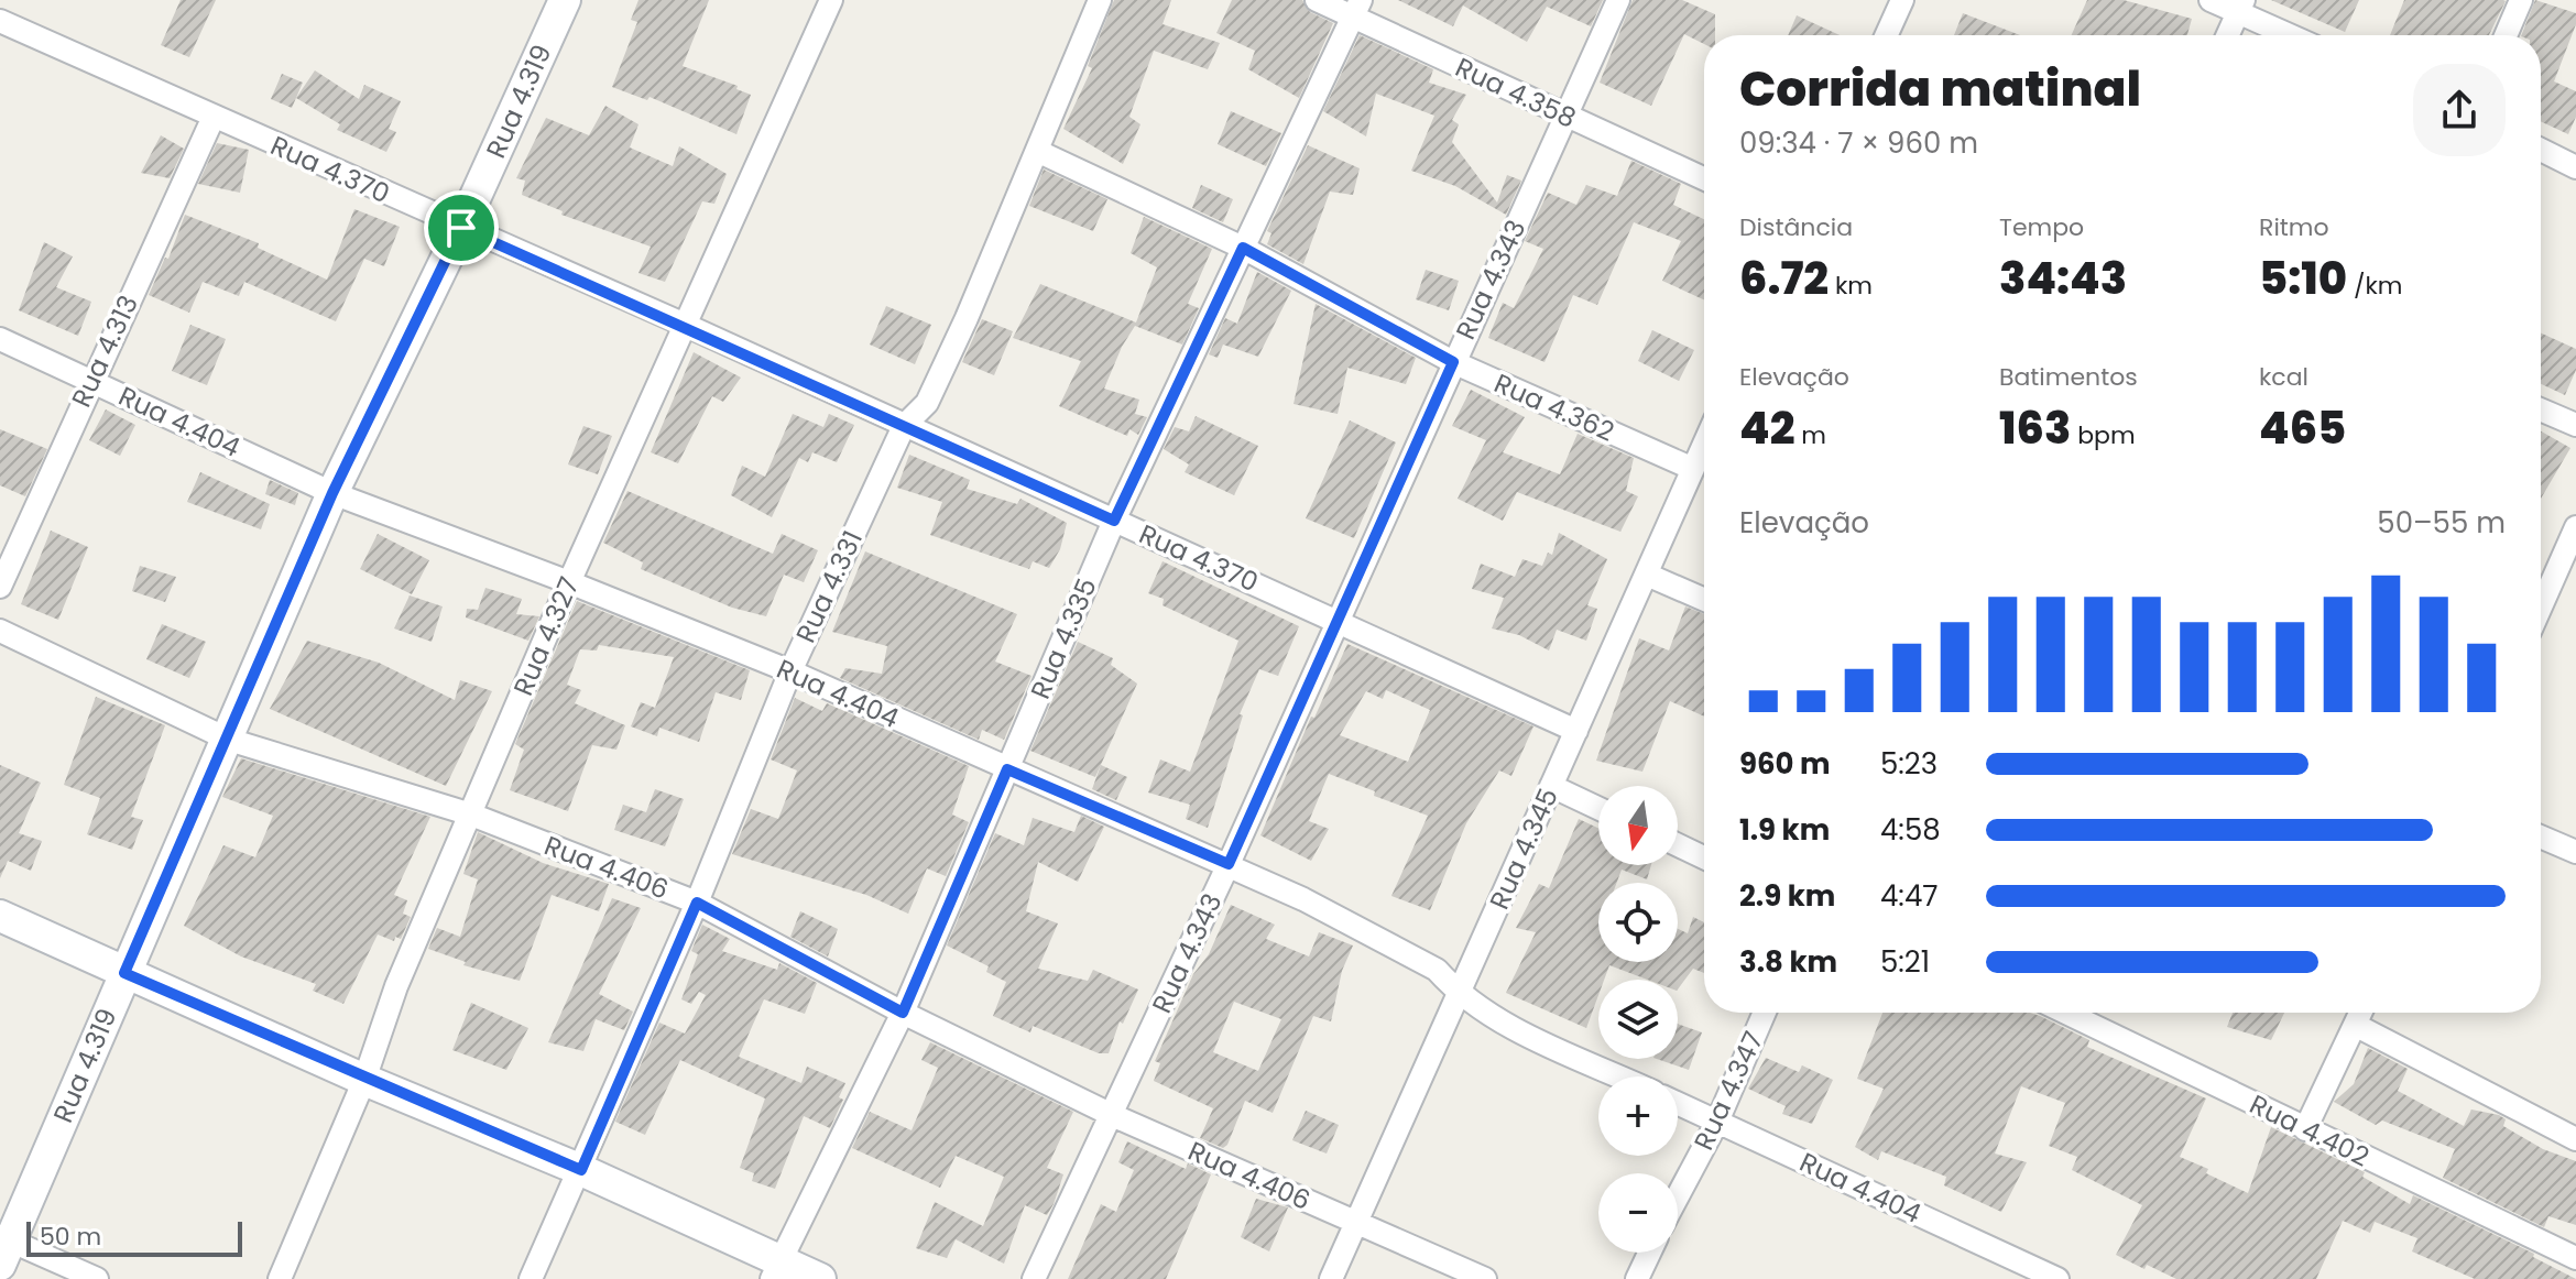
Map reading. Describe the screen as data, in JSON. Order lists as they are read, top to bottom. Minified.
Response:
{"streets":{"street":["Rua 4.358","Rua 4.319","Rua 4.370","Rua 4.343","Rua 4.313","Rua 4.362","Rua 4.404","Rua 4.331","Rua 4.327","Rua 4.335","Rua 4.345","Rua 4.406","Rua 4.347","Rua 4.402"]},"crossings":[["Rua 4.358","Rua 4.343"],["Rua 4.358","Rua 4.335"],["Rua 4.319","Rua 4.370"],["Rua 4.319","Rua 4.404"],["Rua 4.319","Rua 4.406"],["Rua 4.370","Rua 4.343"],["Rua 4.370","Rua 4.313"],["Rua 4.370","Rua 4.331"],["Rua 4.370","Rua 4.327"],["Rua 4.370","Rua 4.335"],["Rua 4.370","Rua 4.345"],["Rua 4.343","Rua 4.362"],["Rua 4.343","Rua 4.404"],["Rua 4.343","Rua 4.406"],["Rua 4.313","Rua 4.404"],["Rua 4.362","Rua 4.331"],["Rua 4.362","Rua 4.335"],["Rua 4.362","Rua 4.345"],["Rua 4.404","Rua 4.331"],["Rua 4.404","Rua 4.327"],["Rua 4.404","Rua 4.335"],["Rua 4.404","Rua 4.345"],["Rua 4.404","Rua 4.347"],["Rua 4.331","Rua 4.406"],["Rua 4.327","Rua 4.406"],["Rua 4.335","Rua 4.406"],["Rua 4.345","Rua 4.406"]],"scale_bar":"50 m","north":"bottom","page":{"heading":["Corrida matinal","09:34 · 7 × 960 m"],"stats":[["Distância","6.72 km"],["Tempo","34:43"],["Ritmo","5:10 /km"],["Elevação","42 m"],["Batimentos","163 bpm"],["kcal","465"]],"chart":["Elevação","50–55 m"],"list":[{"name":"960 m","note":"5:23"},{"name":"1.9 km","note":"4:58"},{"name":"2.9 km","note":"4:47"},{"name":"3.8 km","note":"5:21"}],"map_buttons":["+","−"],"scale":"50 m"}}
